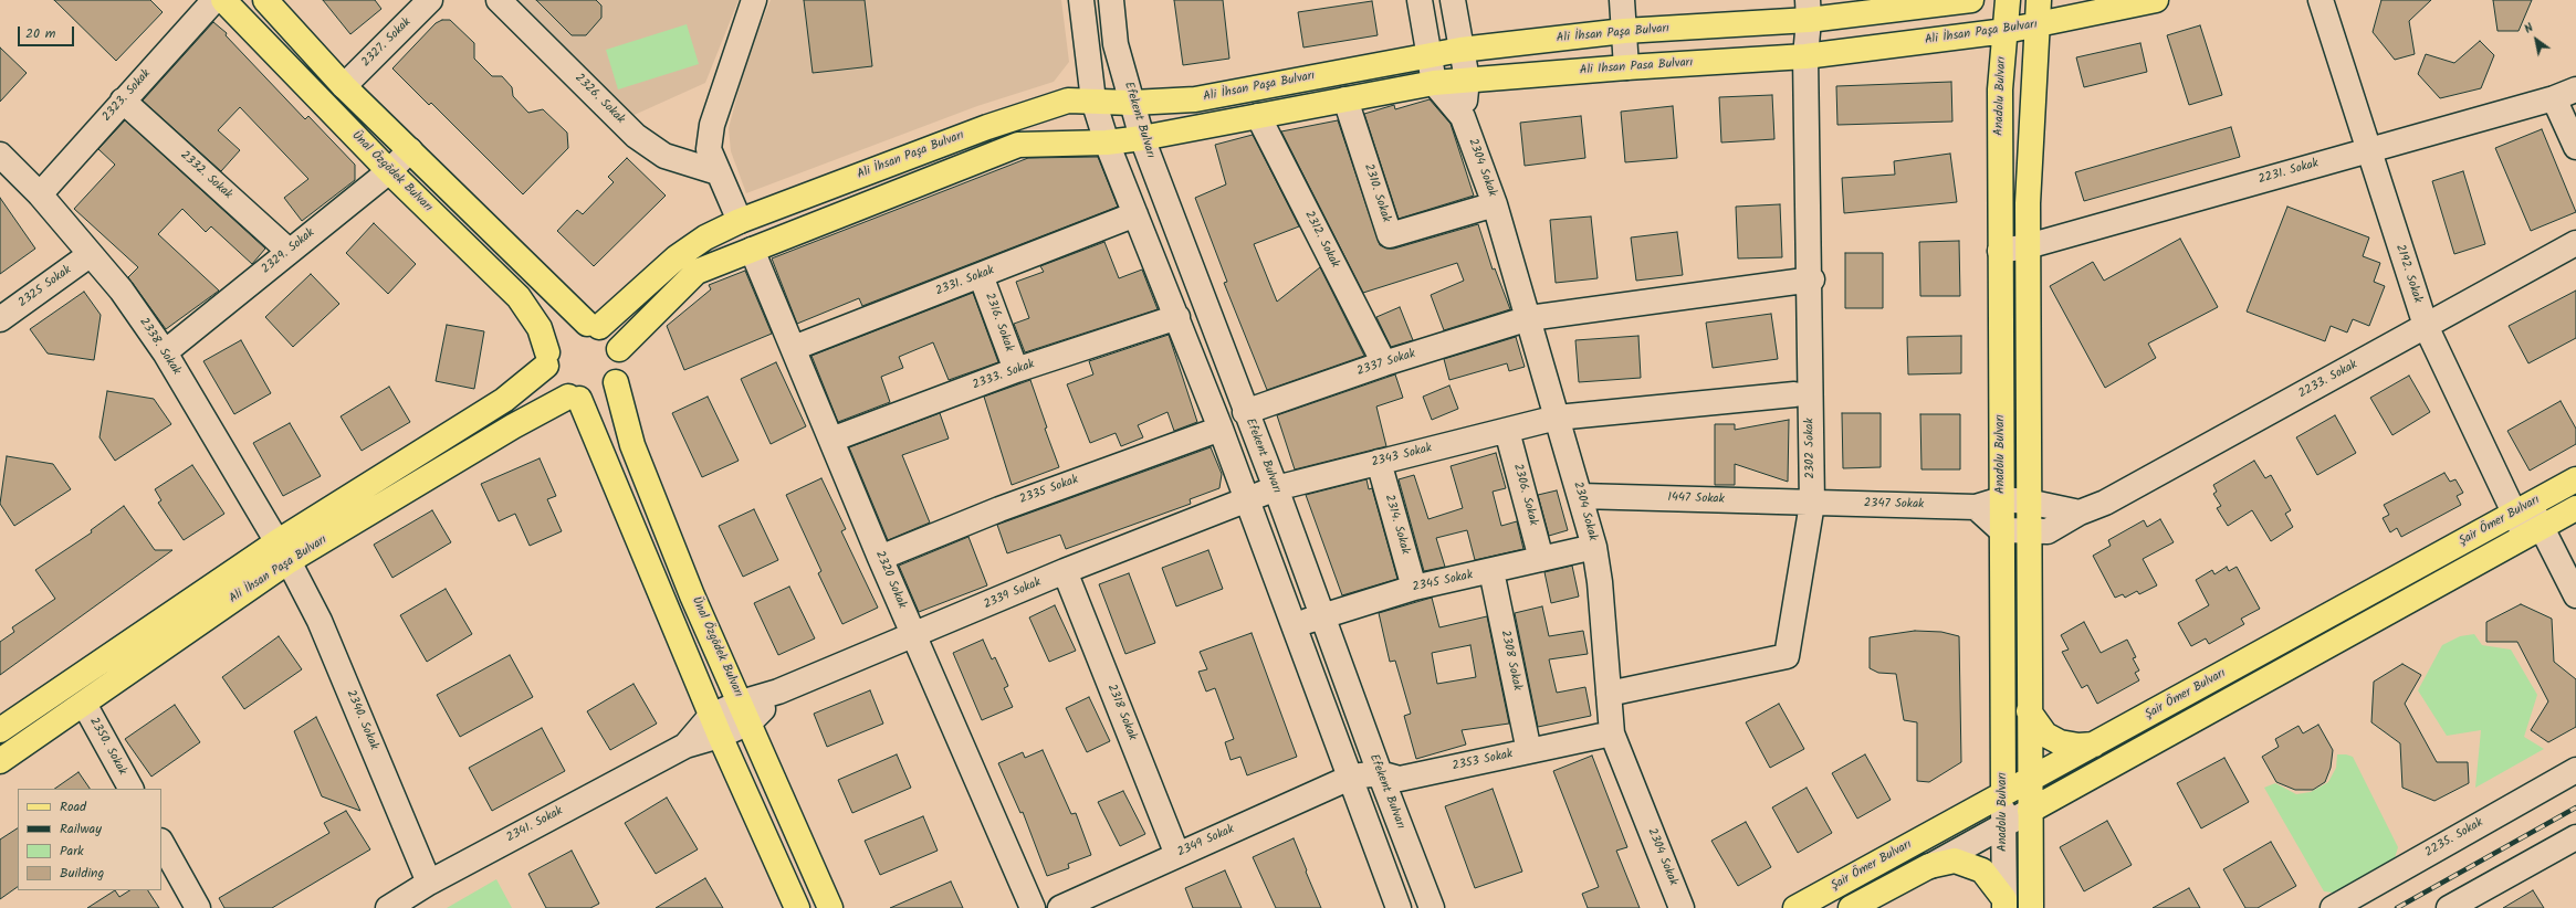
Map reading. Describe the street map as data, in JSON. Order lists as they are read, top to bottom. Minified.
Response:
{"streets":{"main road":["Ali İhsan Paşa Bulvarı","Ali Ihsan Pasa Bulvarı","Anadolu Bulvarı","Ünal Özgödek Bulvarı","Şair Ömer Bulvarı"],"street":["2327. Sokak","2323. Sokak","2326. Sokak","Efekent Bulvarı","2304 Sokak","2231. Sokak","2332. Sokak","2310. Sokak","2312. Sokak","2329. Sokak","2192. Sokak","2331. Sokak","2325 Sokak","2316. Sokak","2338. Sokak","2337 Sokak","2333. Sokak","2233. Sokak","2302 Sokak","2343 Sokak","2335 Sokak","2306. Sokak","1447 Sokak","2347 Sokak","2314. Sokak","2320 Sokak","2345 Sokak","2339 Sokak","2308 Sokak","2318 Sokak","2340. Sokak","2350. Sokak","2353 Sokak","2341. Sokak","2235. Sokak","2349 Sokak"]},"crossings":[["Ali İhsan Paşa Bulvarı","Ali Ihsan Pasa Bulvarı"],["Ali İhsan Paşa Bulvarı","Anadolu Bulvarı"],["Ali İhsan Paşa Bulvarı","Efekent Bulvarı"],["Ali İhsan Paşa Bulvarı","Ünal Özgödek Bulvarı"],["Ali İhsan Paşa Bulvarı","2338. Sokak"],["Ali İhsan Paşa Bulvarı","2302 Sokak"],["Ali İhsan Paşa Bulvarı","2340. Sokak"],["Ali İhsan Paşa Bulvarı","2350. Sokak"],["Ali Ihsan Pasa Bulvarı","2302 Sokak"],["2323. Sokak","2332. Sokak"],["2323. Sokak","2338. Sokak"],["Anadolu Bulvarı","2231. Sokak"],["Anadolu Bulvarı","2233. Sokak"],["Anadolu Bulvarı","2347 Sokak"],["Anadolu Bulvarı","Şair Ömer Bulvarı"],["Efekent Bulvarı","2337 Sokak"],["Efekent Bulvarı","2343 Sokak"],["Efekent Bulvarı","2345 Sokak"],["Efekent Bulvarı","2353 Sokak"],["2304 Sokak","2310. Sokak"],["2304 Sokak","2337 Sokak"],["2304 Sokak","2302 Sokak"],["2304 Sokak","2343 Sokak"],["2304 Sokak","1447 Sokak"],["2304 Sokak","2345 Sokak"],["2304 Sokak","2353 Sokak"],["Ünal Özgödek Bulvarı","2329. Sokak"],["Ünal Özgödek Bulvarı","2339 Sokak"],["2231. Sokak","2192. Sokak"],["2332. Sokak","2329. Sokak"],["2312. Sokak","2337 Sokak"],["2329. Sokak","2338. Sokak"],["2192. Sokak","2233. Sokak"],["2192. Sokak","Şair Ömer Bulvarı"],["2331. Sokak","2316. Sokak"],["2331. Sokak","2320 Sokak"],["2325 Sokak","2338. Sokak"],["2316. Sokak","2333. Sokak"],["2338. Sokak","2340. Sokak"],["2337 Sokak","2302 Sokak"],["2333. Sokak","2320 Sokak"],["2302 Sokak","1447 Sokak"],["2302 Sokak","2347 Sokak"],["2343 Sokak","2306. Sokak"],["2343 Sokak","2314. Sokak"],["2343 Sokak","2339 Sokak"],["2335 Sokak","2320 Sokak"],["2306. Sokak","2345 Sokak"],["1447 Sokak","2347 Sokak"],["2314. Sokak","2345 Sokak"],["2320 Sokak","2339 Sokak"],["2345 Sokak","2308 Sokak"],["2339 Sokak","2318 Sokak"],["2308 Sokak","2353 Sokak"],["2318 Sokak","2349 Sokak"],["2340. Sokak","2341. Sokak"],["2353 Sokak","2349 Sokak"]],"legend":["Road","Railway","Park","Building"],"scale_bar":"20 m","north":"top left"}
